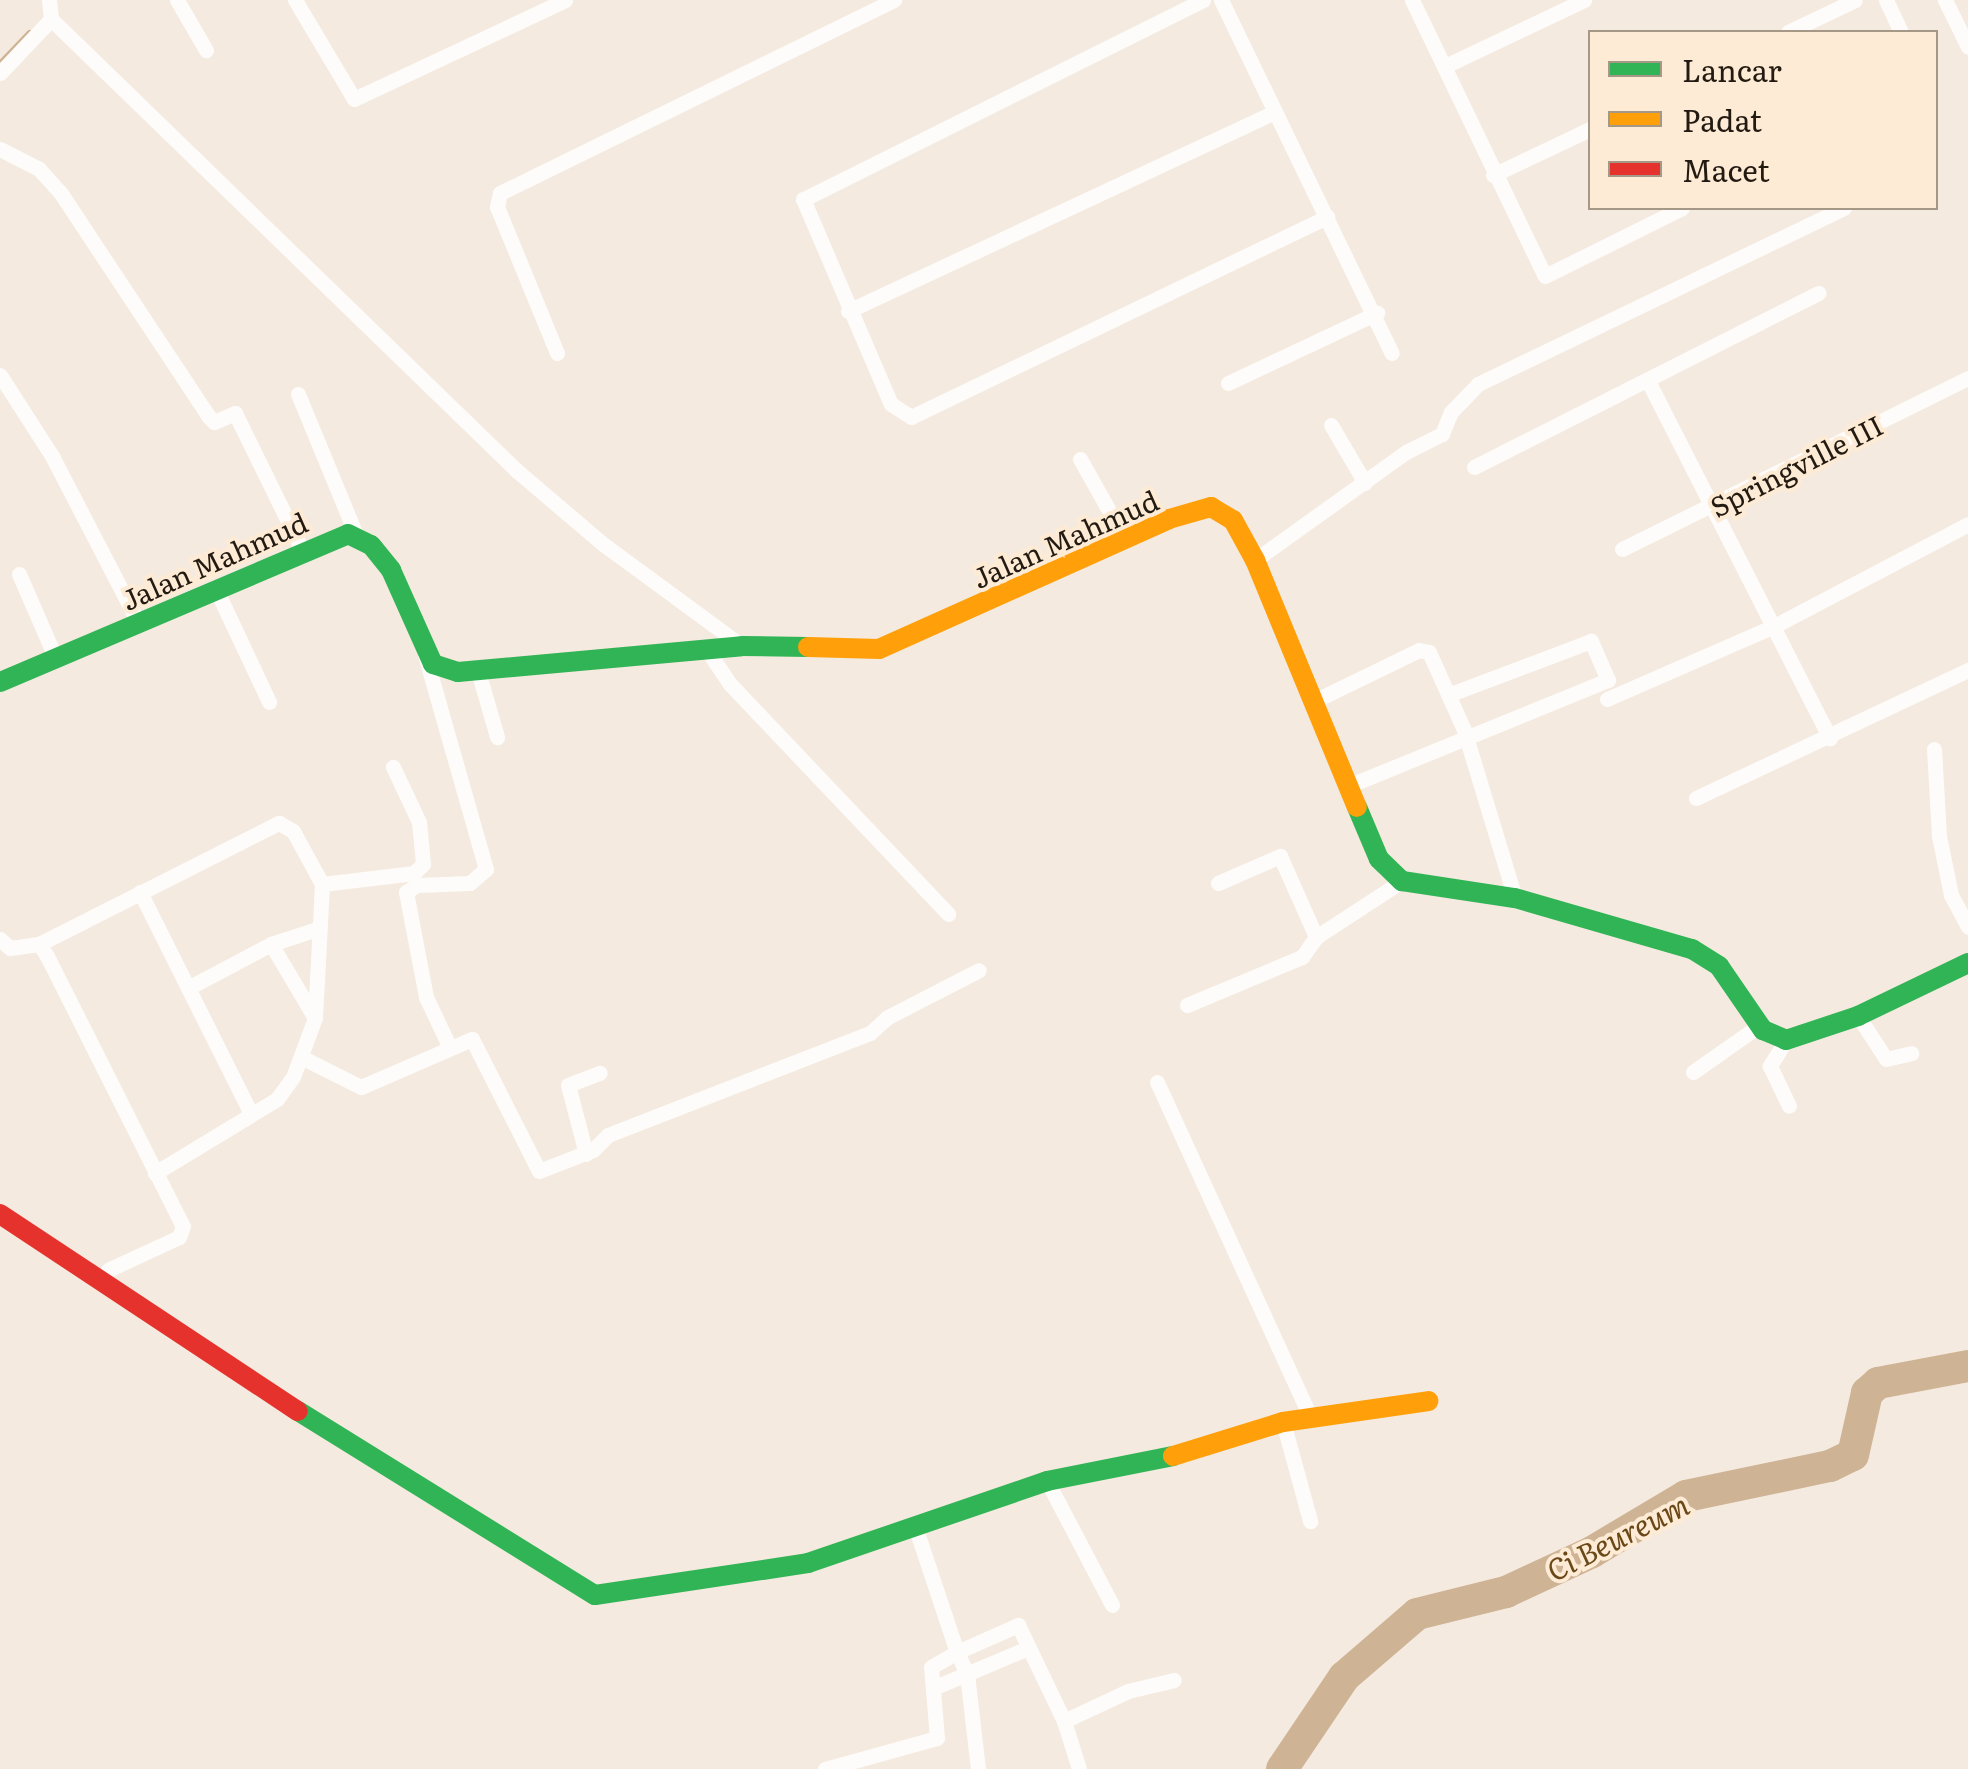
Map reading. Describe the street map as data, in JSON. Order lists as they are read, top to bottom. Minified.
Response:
{"streets":{"street":["Springville III","Jalan Mahmud"]},"water":["Ci Beureum"],"legend":["Lancar","Padat","Macet"]}
